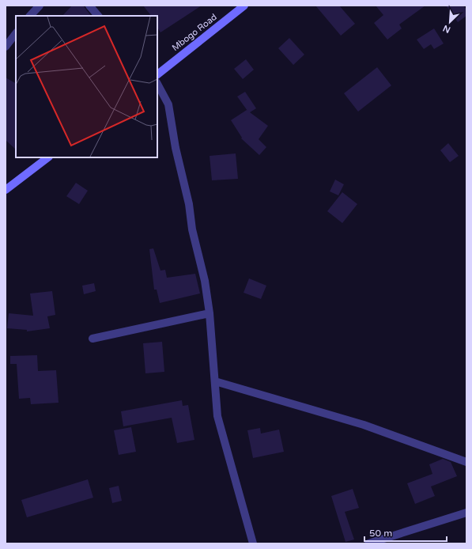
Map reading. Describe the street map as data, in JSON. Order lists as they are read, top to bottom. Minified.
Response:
{"streets":{"main road":["Mbogo Road"]},"scale_bar":"50 m","north":"bottom left"}
